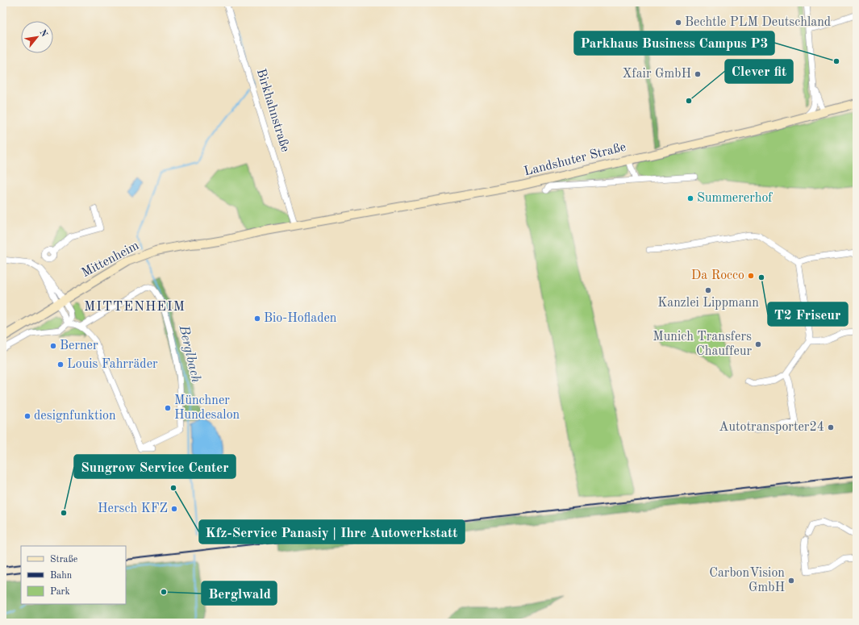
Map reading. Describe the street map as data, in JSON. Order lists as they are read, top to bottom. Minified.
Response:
{"streets":{"main road":["Landshuter Straße","Mittenheim"],"street":["Birkhahnstraße"]},"crossings":[["Birkhahnstraße","Landshuter Straße"],["Birkhahnstraße","Mittenheim"],["Landshuter Straße","Mittenheim"]],"districts":["MITTENHEIM"],"water":["Berglbach"],"places":["Bechtle PLM Deutschland","Parkhaus Business Campus P3","Xfair GmbH","Clever fit","Summererhof","Da Rocco","T2 Friseur","Kanzlei Lippmann","Bio-Hofladen","Munich Transfers Chauffeur","Berner","Louis Fahrräder","Münchner Hundesalon","designfunktion","Autotransporter24","Kfz-Service Panasiy | Ihre Autowerkstatt","Hersch KFZ","Sungrow Service Center","CarbonVision GmbH","Berglwald"],"legend":["Straße","Bahn","Park"],"north":"top right"}
